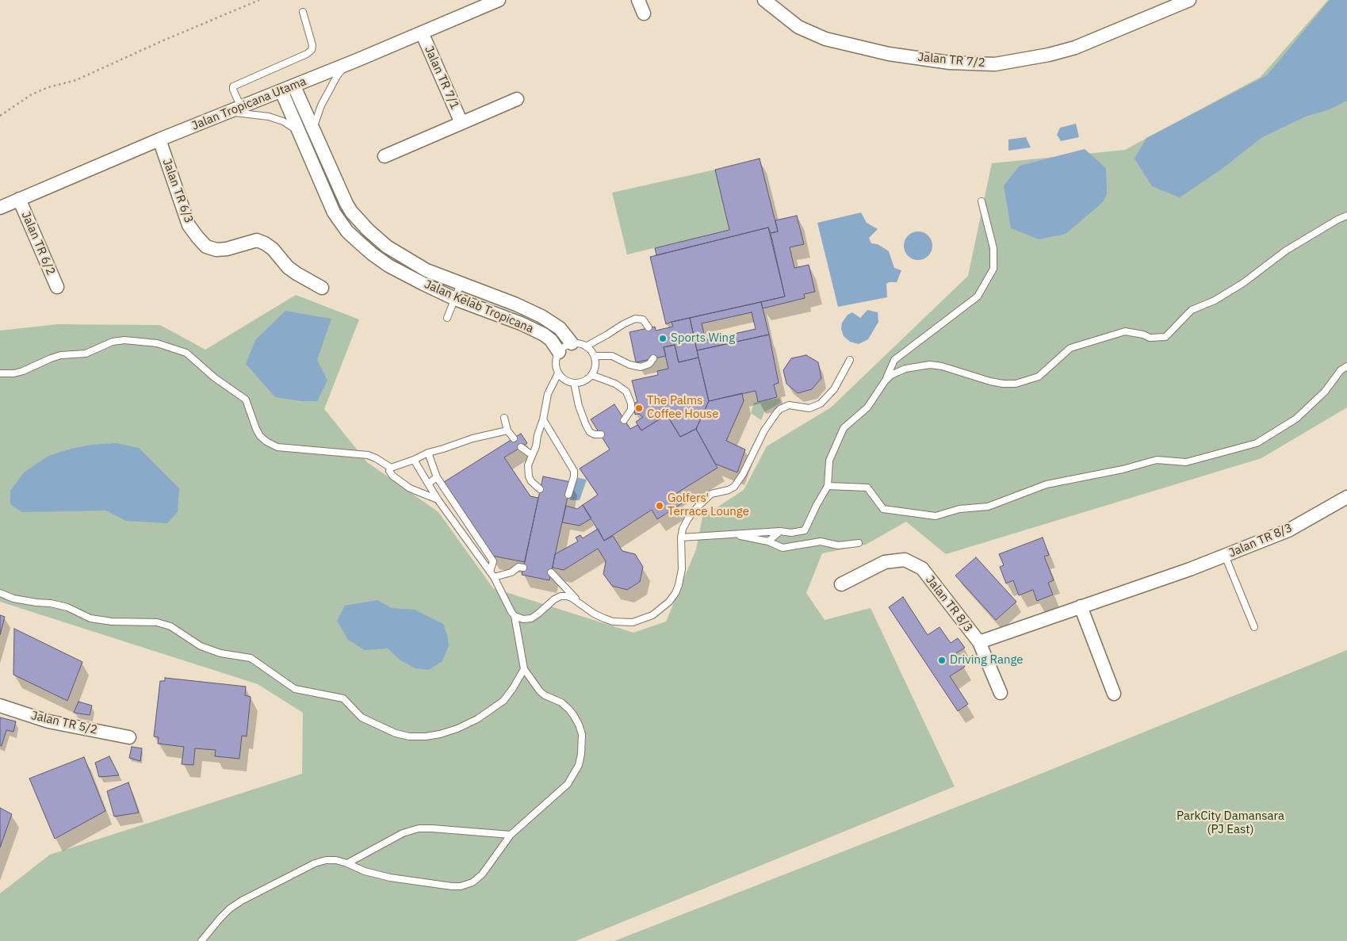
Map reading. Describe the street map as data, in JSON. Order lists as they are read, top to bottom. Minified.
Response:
{"streets":{"street":["Jalan TR 7/2","Jalan TR 7/1","Jalan Tropicana Utama","Jalan TR 6/3","Jalan TR 6/2","Jalan Kelab Tropicana","Jalan TR 8/3","Jalan TR 5/2"]},"crossings":[["Jalan TR 7/1","Jalan Tropicana Utama"],["Jalan Tropicana Utama","Jalan TR 6/3"],["Jalan Tropicana Utama","Jalan TR 6/2"],["Jalan Tropicana Utama","Jalan Kelab Tropicana"]],"parks":["ParkCity Damansara (PJ East)"],"places":["Sports Wing","The Palms Coffee House","Golfers' Terrace Lounge","Driving Range"]}
